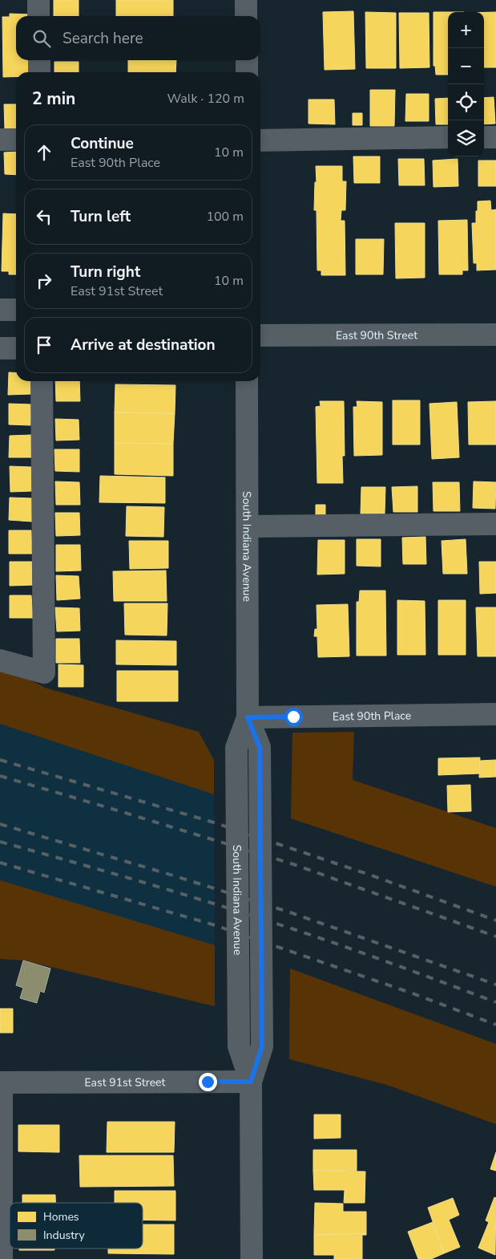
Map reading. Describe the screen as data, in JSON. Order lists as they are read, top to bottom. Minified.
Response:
{"streets":{"street":["East 90th Street","South Indiana Avenue","East 90th Place","East 91st Street"]},"crossings":[["South Indiana Avenue","East 90th Place"],["South Indiana Avenue","East 91st Street"]],"legend":["Homes","Industry"],"page":{"map_buttons":["+","−"],"search":"Search here","heading":["2 min","Walk · 120 m"],"list":[["Continue","East 90th Place","10 m"],["Turn left","100 m"],["Turn right","East 91st Street","10 m"],"Arrive at destination"]}}
